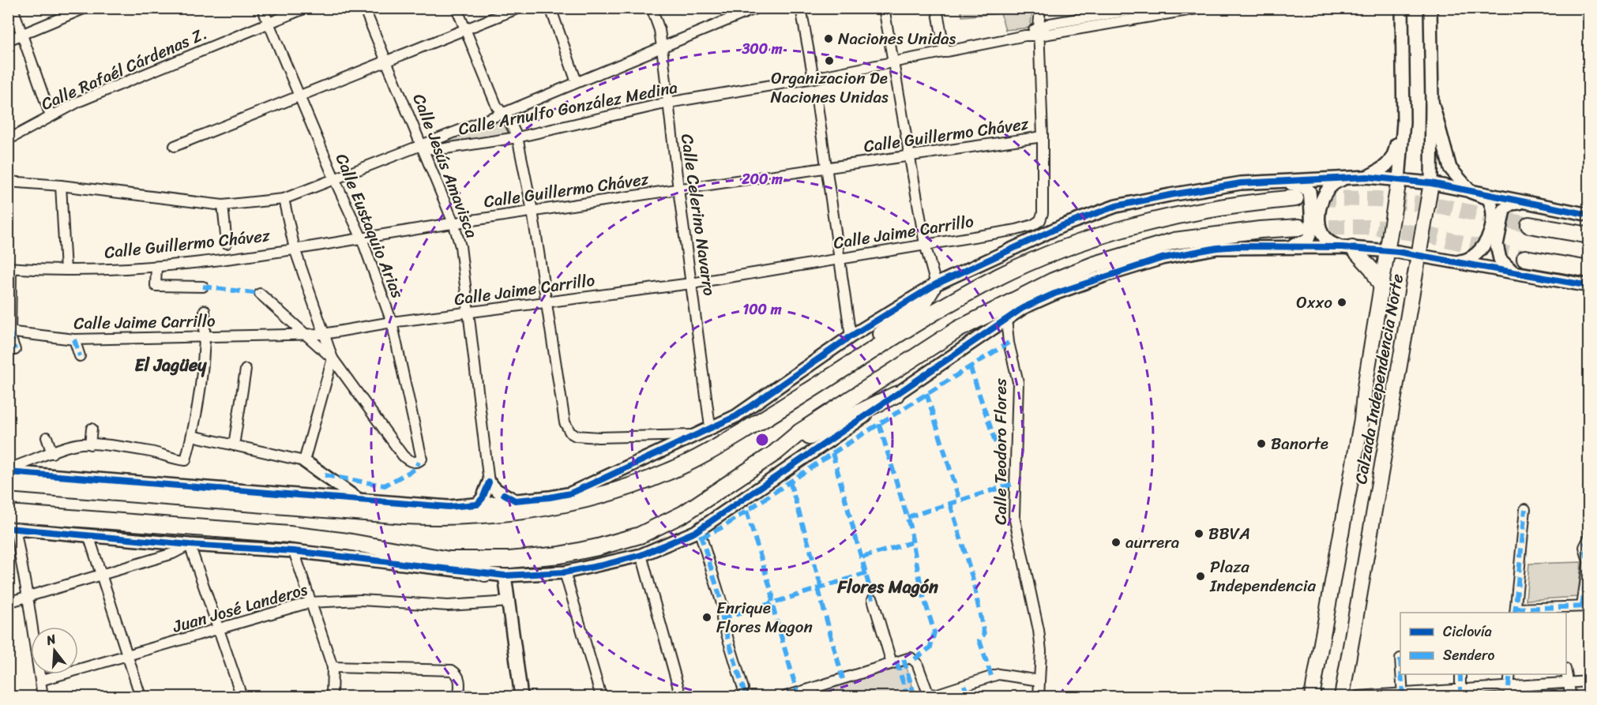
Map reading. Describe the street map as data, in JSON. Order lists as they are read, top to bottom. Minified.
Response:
{"streets":{"main road":["Calzada Independencia Norte"],"street":["Calle Rafaél Cárdenas Z.","Calle Arnulfo González Medina","Calle Guillermo Chávez","Calle Jesús Amavisca","Calle Celerino Navarro","Calle Eustaquio Arias","Calle Jaime Carrillo","Calle Teodoro Flores","Juan José Landeros"]},"crossings":[["Calle Rafaél Cárdenas Z.","Calle Eustaquio Arias"],["Calle Arnulfo González Medina","Calle Jesús Amavisca"],["Calle Arnulfo González Medina","Calle Celerino Navarro"],["Calle Arnulfo González Medina","Calle Eustaquio Arias"],["Calle Guillermo Chávez","Calle Jesús Amavisca"],["Calle Guillermo Chávez","Calle Celerino Navarro"],["Calle Guillermo Chávez","Calle Eustaquio Arias"],["Calle Guillermo Chávez","Calle Jaime Carrillo"],["Calle Jesús Amavisca","Calle Jaime Carrillo"],["Calle Celerino Navarro","Calle Jaime Carrillo"],["Calle Eustaquio Arias","Calle Jaime Carrillo"]],"districts":["El Jagüey","Flores Magón"],"places":["Naciones Unidas","Organizacion De Naciones Unidas","Oxxo","Banorte","BBVA","aurrera","Plaza Independencia","Enrique Flores Magon"],"legend":["Ciclovía","Sendero"],"north":"top","rings":["300 m","200 m","100 m"]}
